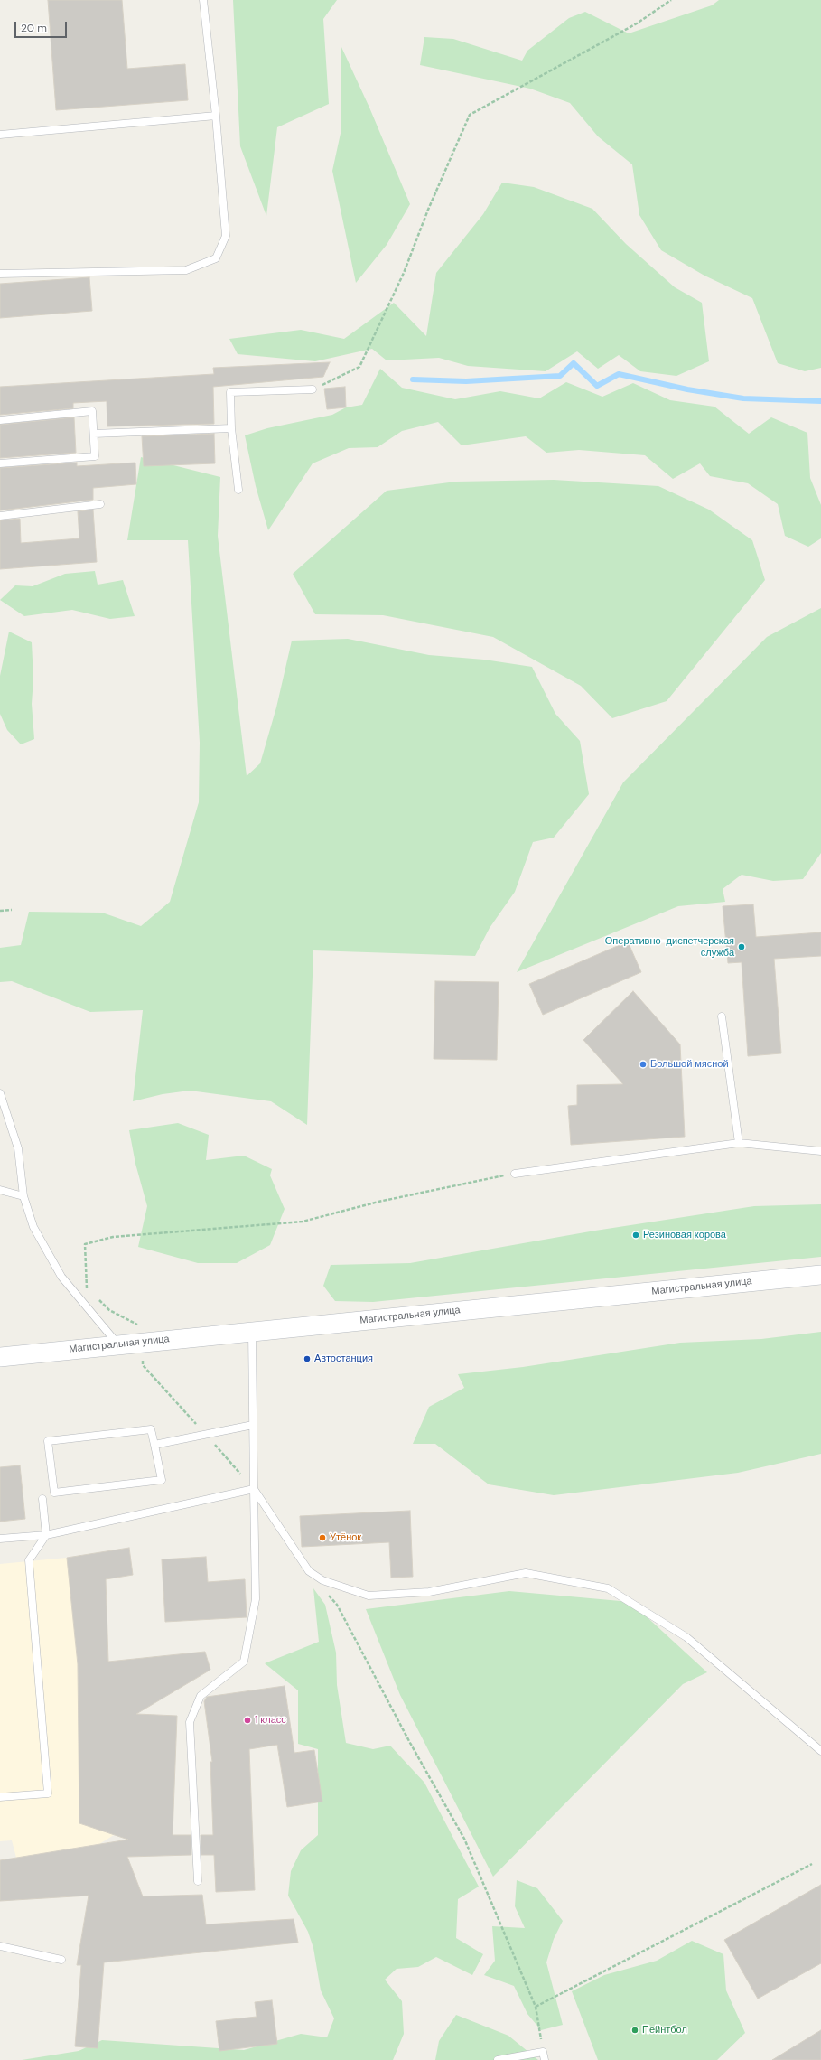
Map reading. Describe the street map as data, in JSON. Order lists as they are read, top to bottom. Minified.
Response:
{"streets":{"main road":["Магистральная улица"]},"places":["Оперативно-диспетчерская служба","Большой мясной","Резиновая корова","Автостанция","Утёнок","1 класс","Пейнтбол"],"scale_bar":"20 m"}
